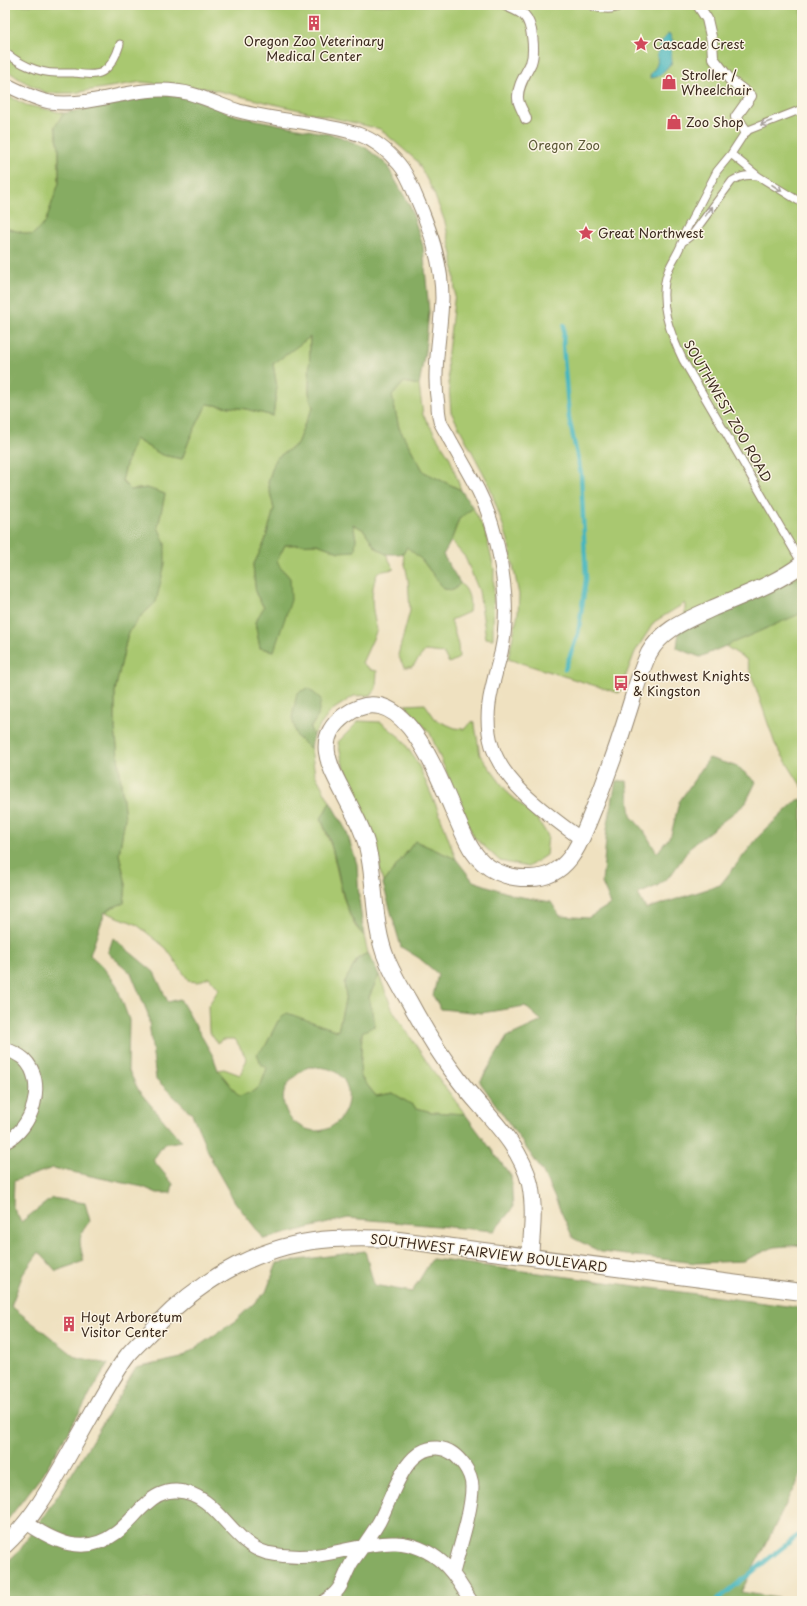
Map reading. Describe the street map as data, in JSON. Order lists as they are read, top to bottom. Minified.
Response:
{"streets":{"street":["SOUTHWEST FAIRVIEW BOULEVARD"],"lane":["SOUTHWEST ZOO ROAD"]},"parks":["Oregon Zoo"],"places":{"building":["Oregon Zoo Veterinary Medical Center","Hoyt Arboretum Visitor Center"],"place":["Cascade Crest","Great Northwest"],"shop":["Stroller / Wheelchair","Zoo Shop"],"bus stop":["Southwest Knights & Kingston"]}}
